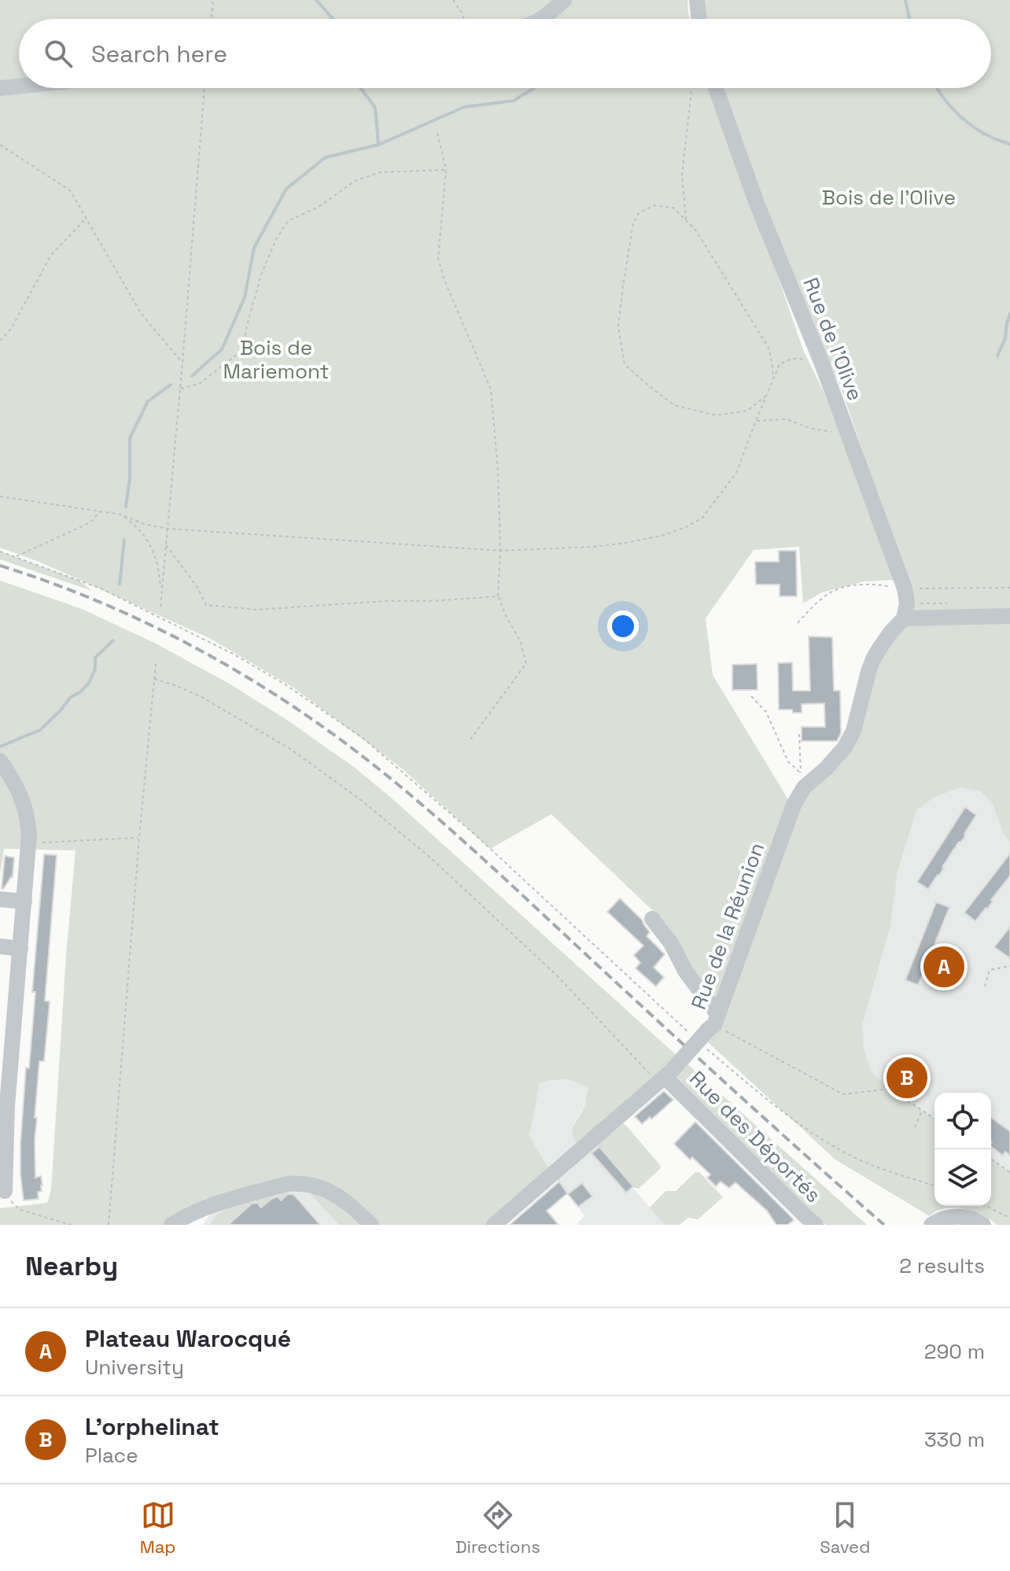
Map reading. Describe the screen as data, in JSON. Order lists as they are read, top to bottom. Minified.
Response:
{"streets":{"street":["Rue de l'Olive","Rue de la Réunion","Rue des Déportés"]},"crossings":[["Rue de l'Olive","Rue de la Réunion"],["Rue de la Réunion","Rue des Déportés"]],"parks":["Bois de l'Olive","Bois de Mariemont"],"page":{"search":"Search here","pins":["A","B"],"heading":["Nearby","2 results"],"list":[{"mark":"A","name":"Plateau Warocqué","note":"University","value":"290 m"},{"mark":"B","name":"L'orphelinat","note":"Place","value":"330 m"}],"nav":["Map","Directions","Saved"]}}
